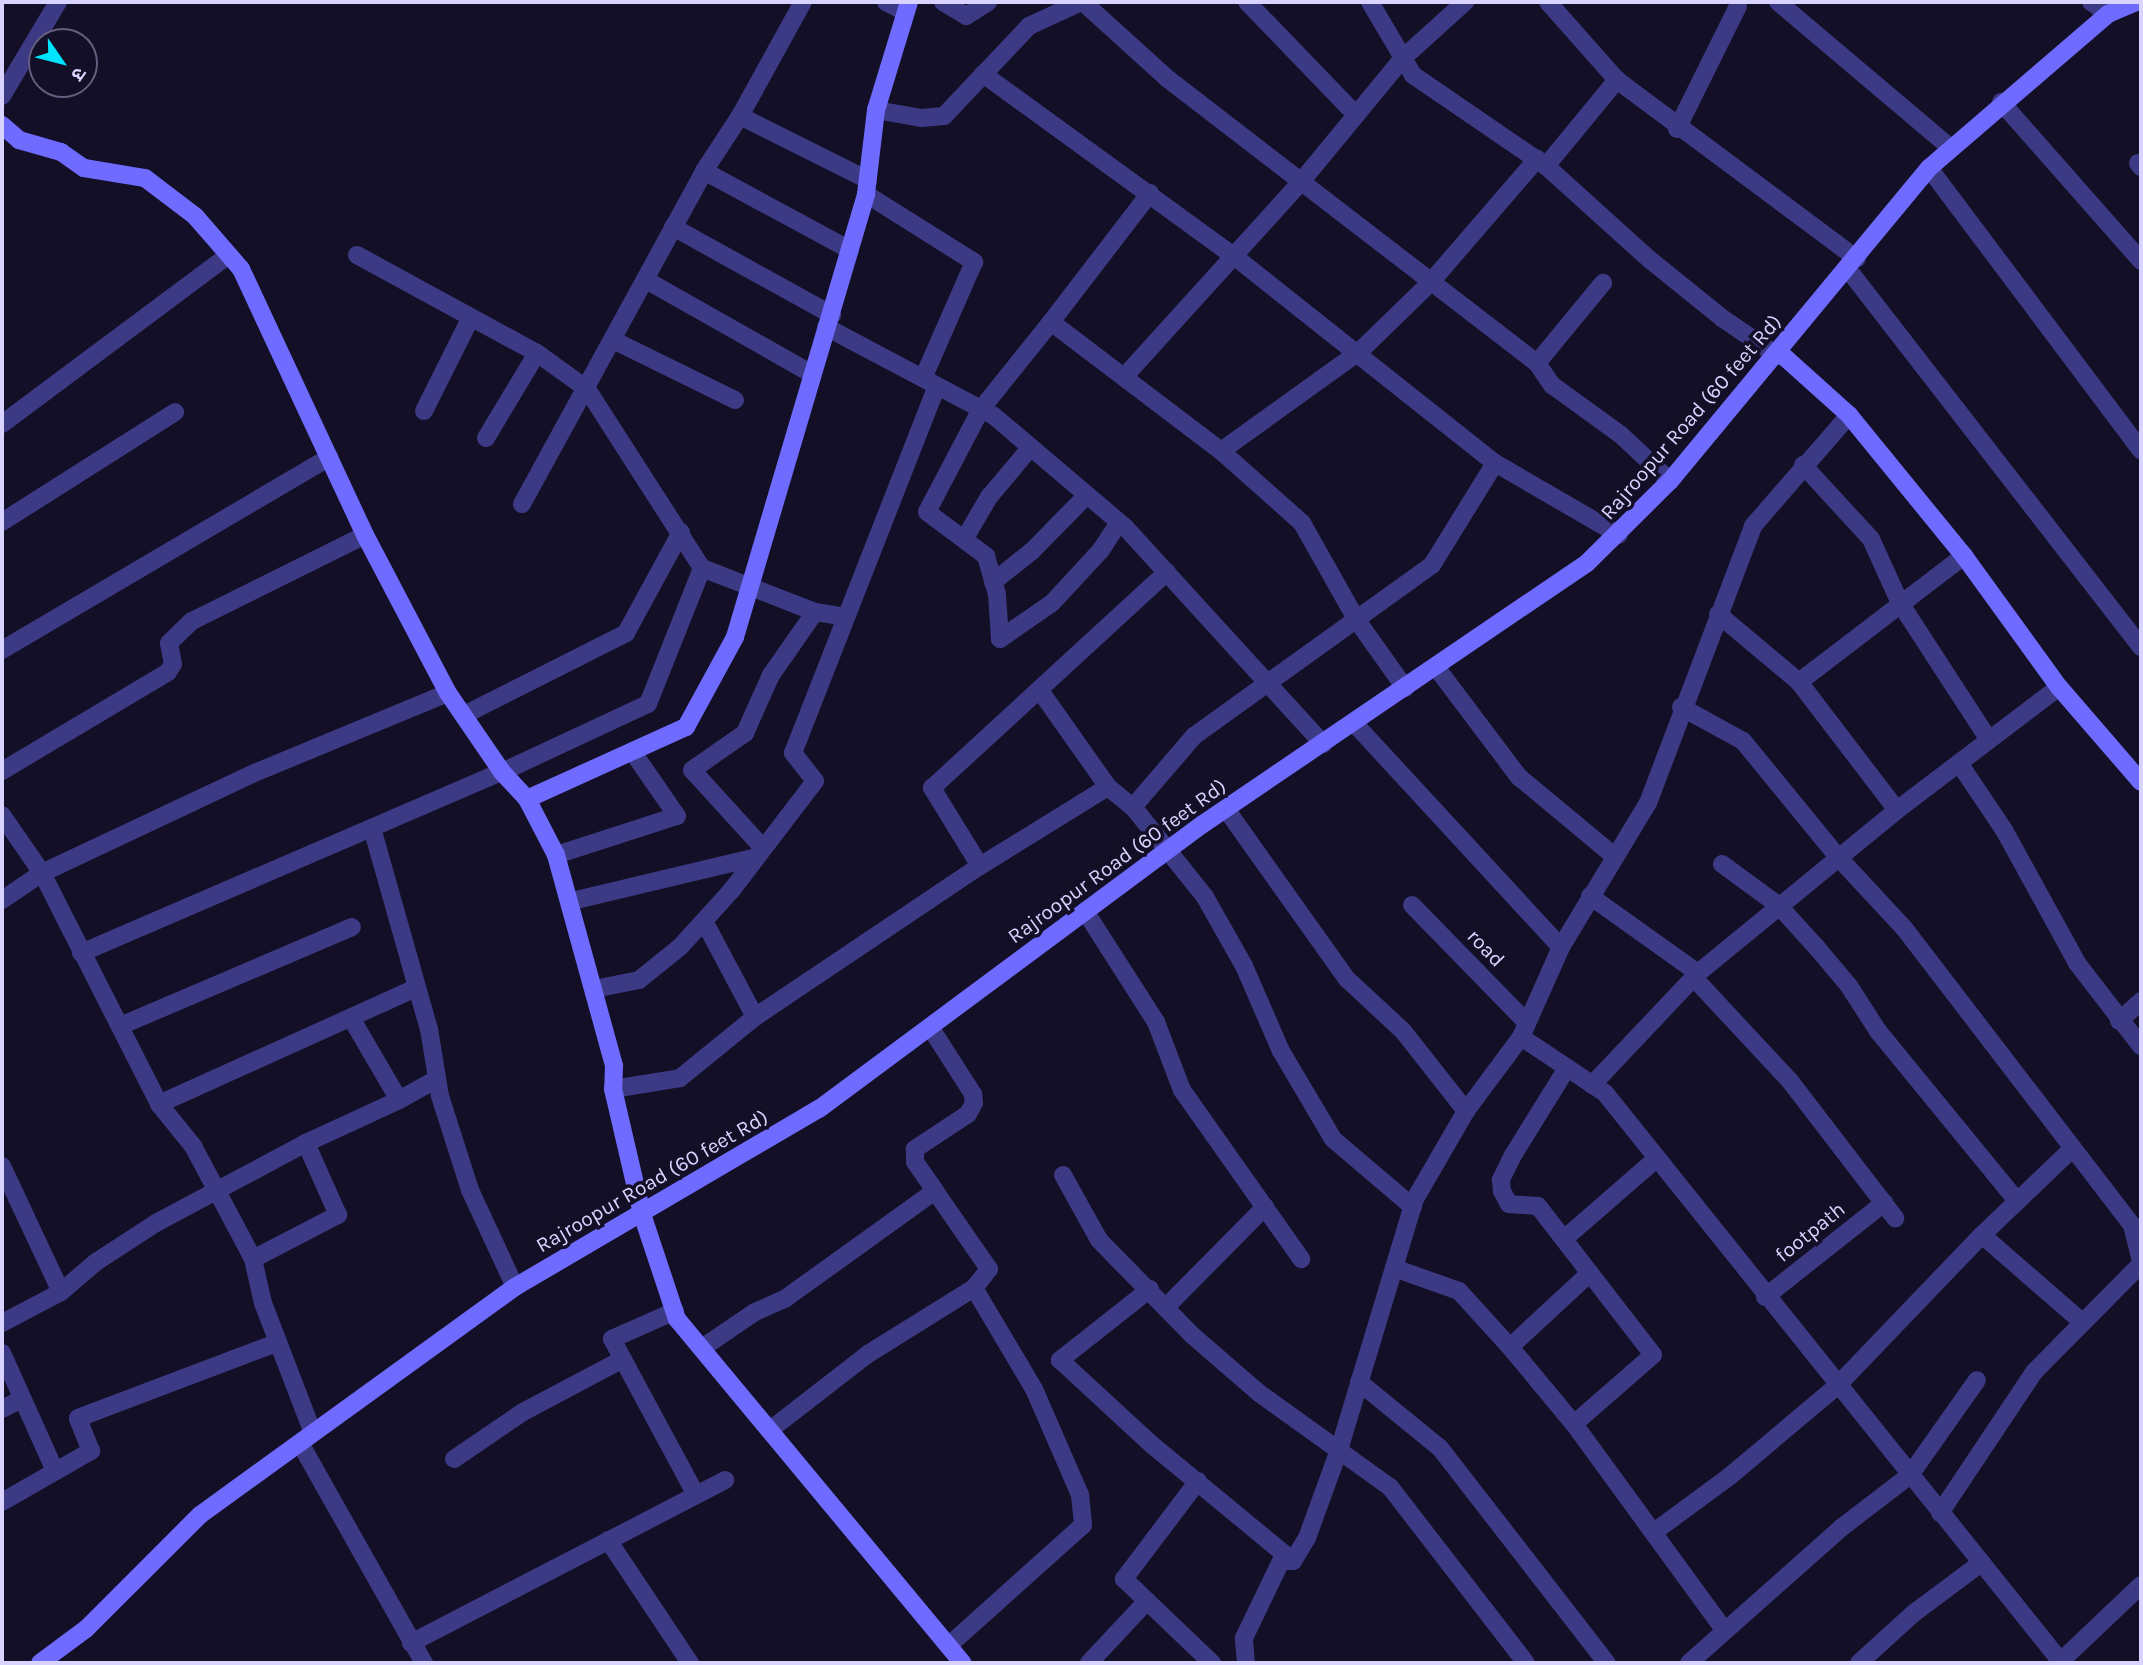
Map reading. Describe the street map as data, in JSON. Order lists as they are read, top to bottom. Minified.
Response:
{"streets":{"street":["Rajroopur Road (60 feet Rd)","road","footpath"]},"crossings":[["road","footpath"]],"north":"bottom right"}
